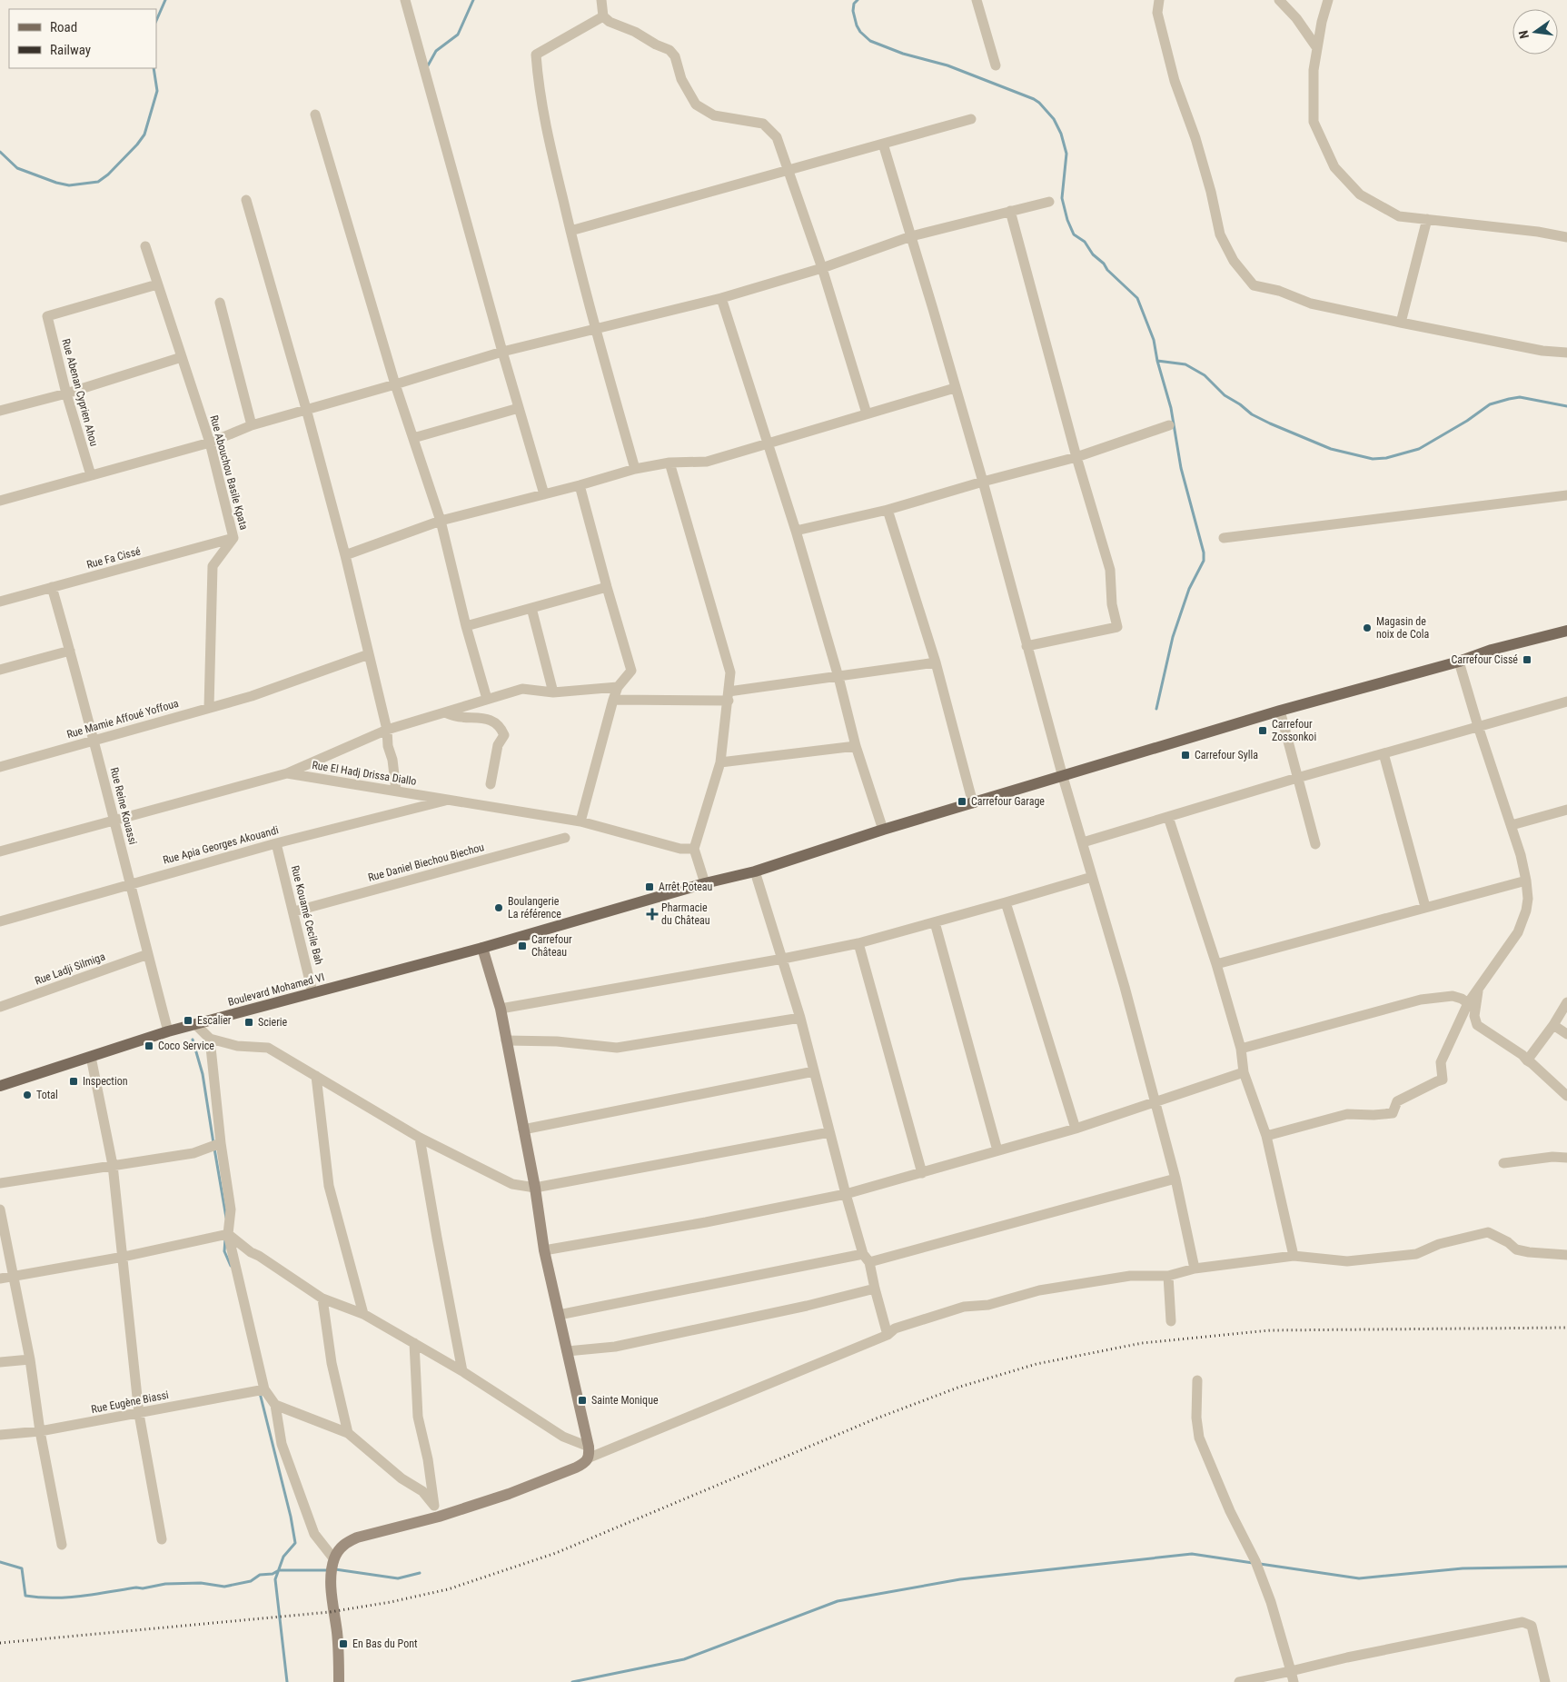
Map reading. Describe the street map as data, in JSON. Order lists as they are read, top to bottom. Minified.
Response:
{"streets":{"main road":["Boulevard Mohamed VI"],"street":["Rue Abenan Cyprien Ahou","Rue Abouchou Basile Kpata","Rue Fa Cissé","Rue Mamie Affoué Yoffoua","Rue El Hadj Drissa Diallo","Rue Reine Kouassi","Rue Apia Georges Akouandi","Rue Daniel Biechou Biechou","Rue Kouamé Cecile Bah","Rue Ladji Silmiga","Rue Eugène Biassi"]},"crossings":[["Rue Abenan Cyprien Ahou","Rue Abouchou Basile Kpata"],["Rue Abouchou Basile Kpata","Rue Fa Cissé"],["Rue Abouchou Basile Kpata","Rue Mamie Affoué Yoffoua"],["Rue Fa Cissé","Rue Reine Kouassi"],["Rue Mamie Affoué Yoffoua","Rue Reine Kouassi"],["Rue El Hadj Drissa Diallo","Rue Reine Kouassi"],["Rue El Hadj Drissa Diallo","Rue Apia Georges Akouandi"],["Rue Reine Kouassi","Rue Apia Georges Akouandi"],["Rue Reine Kouassi","Rue Ladji Silmiga"],["Rue Reine Kouassi","Boulevard Mohamed VI"],["Rue Apia Georges Akouandi","Rue Kouamé Cecile Bah"],["Rue Daniel Biechou Biechou","Rue Kouamé Cecile Bah"],["Rue Kouamé Cecile Bah","Boulevard Mohamed VI"]],"places":{"other":["Magasin de noix de Cola","Boulangerie La référence","Total"],"transit":["Carrefour Cissé","Carrefour Zossonkoi","Carrefour Sylla","Carrefour Garage","Arrêt Poteau","Carrefour Château","Escalier","Scierie","Coco Service","Inspection","Sainte Monique","En Bas du Pont"],"health":["Pharmacie du Château"]},"legend":["Road","Railway"],"north":"left"}
